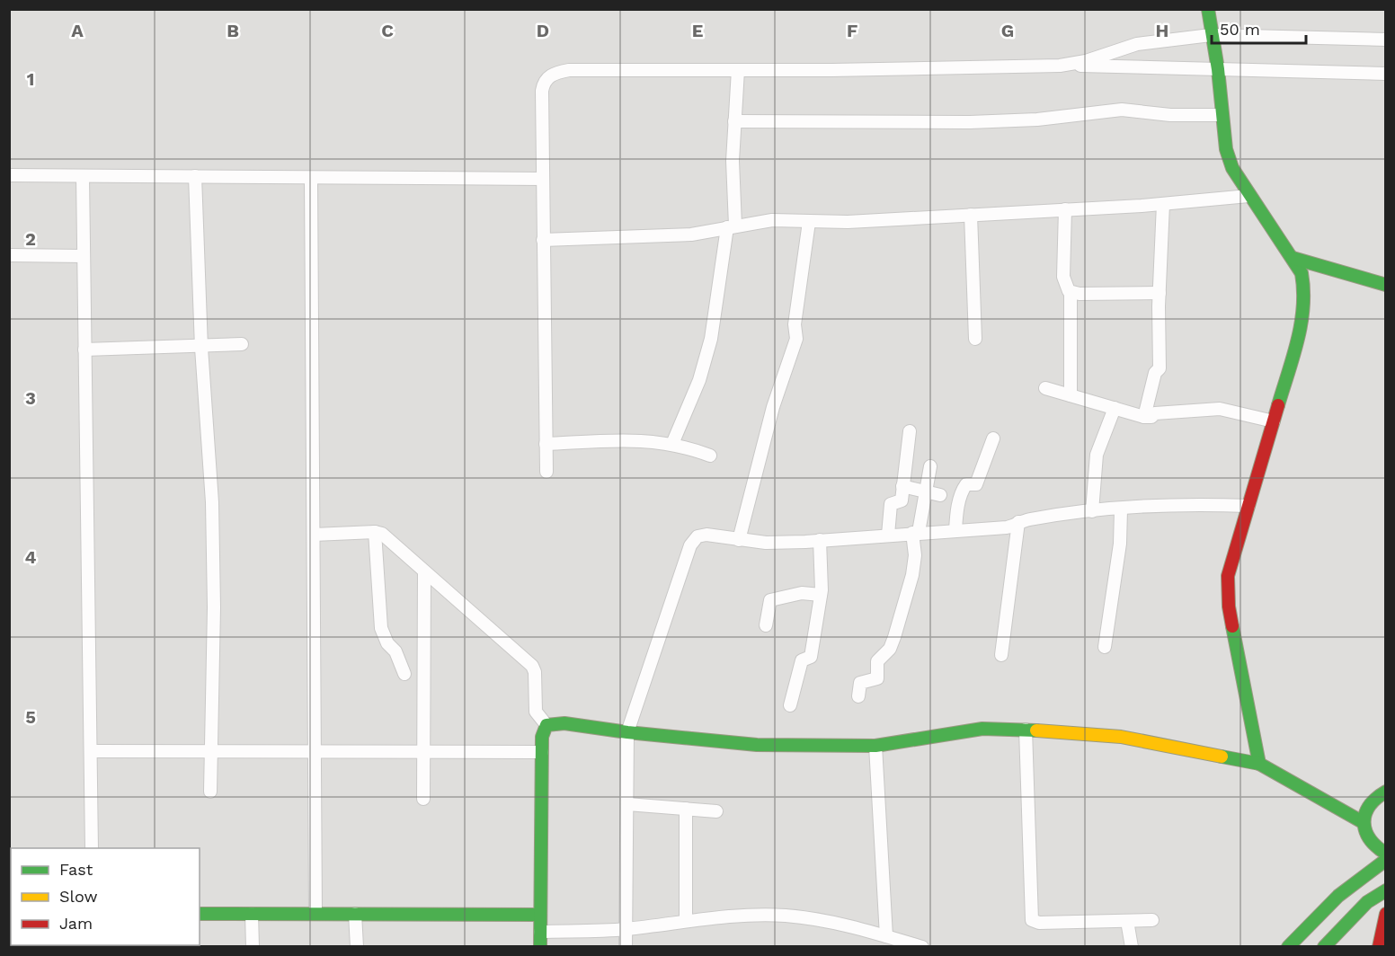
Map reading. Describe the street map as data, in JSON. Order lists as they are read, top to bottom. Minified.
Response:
{"legend":["Fast","Slow","Jam"],"scale_bar":"50 m","grid":{"columns":["A","B","C","D","E","F","G","H"],"rows":["1","2","3","4","5"]}}
